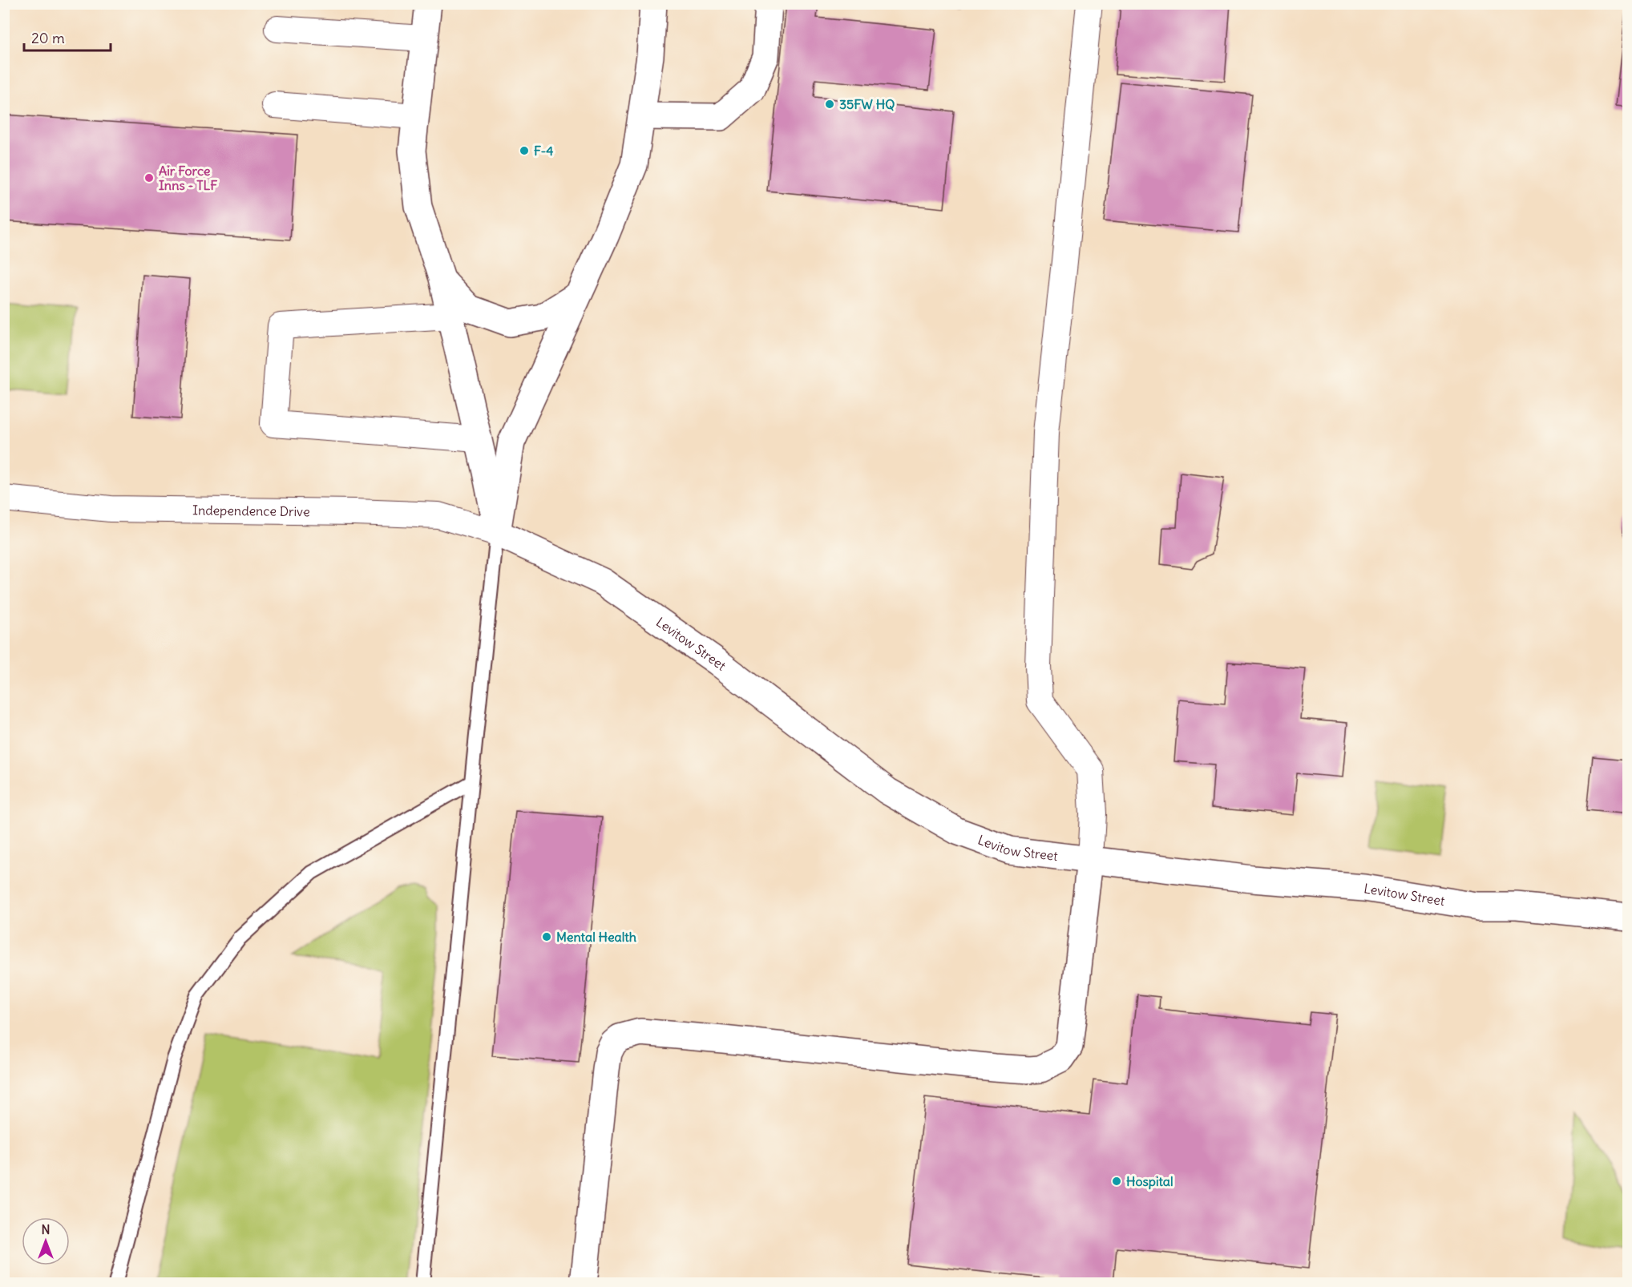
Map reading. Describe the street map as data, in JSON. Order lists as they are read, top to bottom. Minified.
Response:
{"streets":{"street":["Independence Drive","Levitow Street"]},"crossings":[["Independence Drive","Levitow Street"]],"places":["35FW HQ","F-4","Air Force Inns - TLF","Mental Health","Hospital"],"scale_bar":"20 m","north":"top"}
